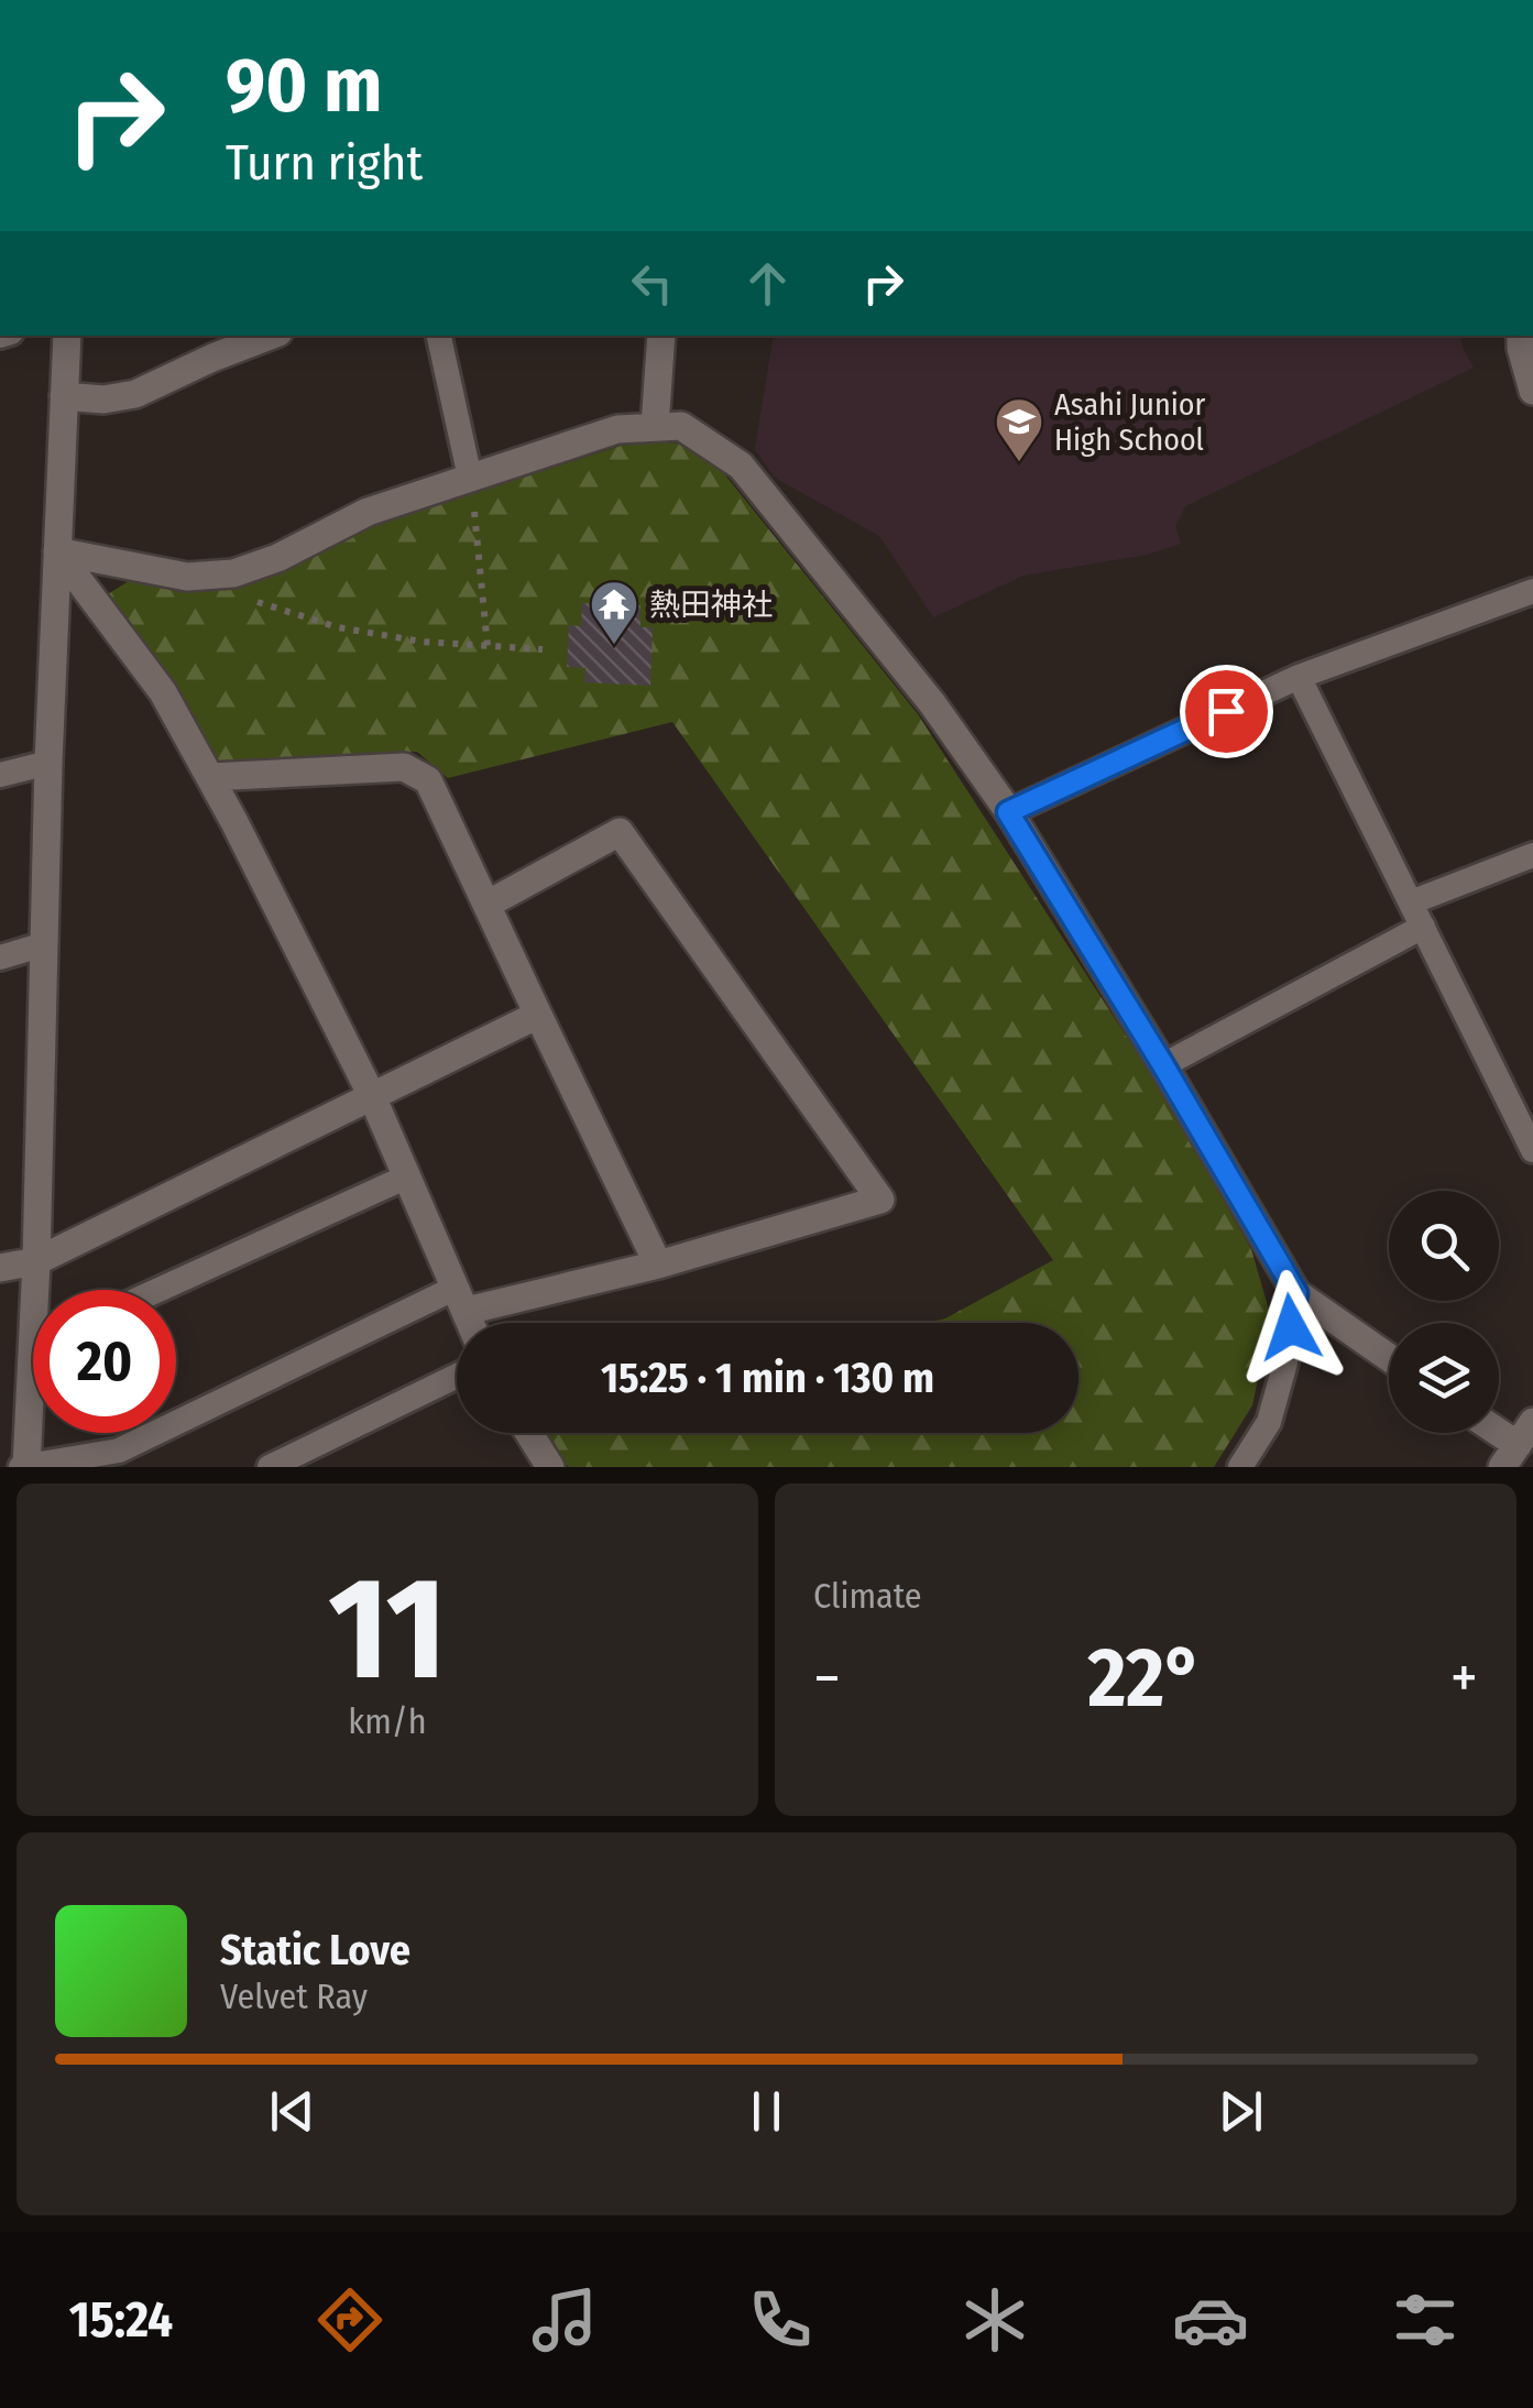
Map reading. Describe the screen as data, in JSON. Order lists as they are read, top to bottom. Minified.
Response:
{"places":{"school or university":["Asahi Junior High School"],"temple":["熱田神社"]},"page":{"turn":["90 m","Turn right"],"limit":"20","trip":"15:25 · 1 min · 130 m","tile":[["11","km/h"],"Climate"],"heat":["−","22°","+"],"song":["Static Love","Velvet Ray"],"tabs":"15:24"}}
